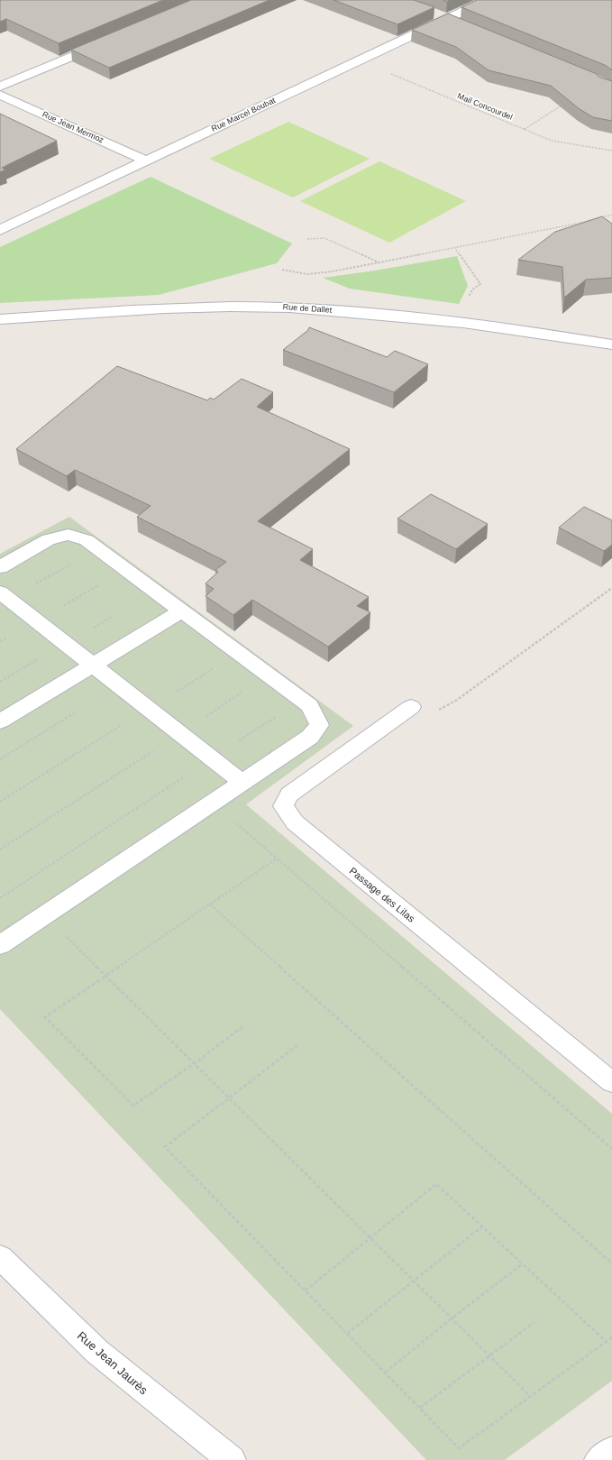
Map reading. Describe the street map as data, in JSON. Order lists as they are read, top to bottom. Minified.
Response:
{"streets":{"street":["Rue Marcel Boubat","Rue Jean Mermoz","Rue de Dallet","Passage des Lilas","Rue Jean Jaurès"],"path":["Mail Concourdel"]},"crossings":[["Mail Concourdel","Rue Marcel Boubat"],["Rue Marcel Boubat","Rue Jean Mermoz"]]}
